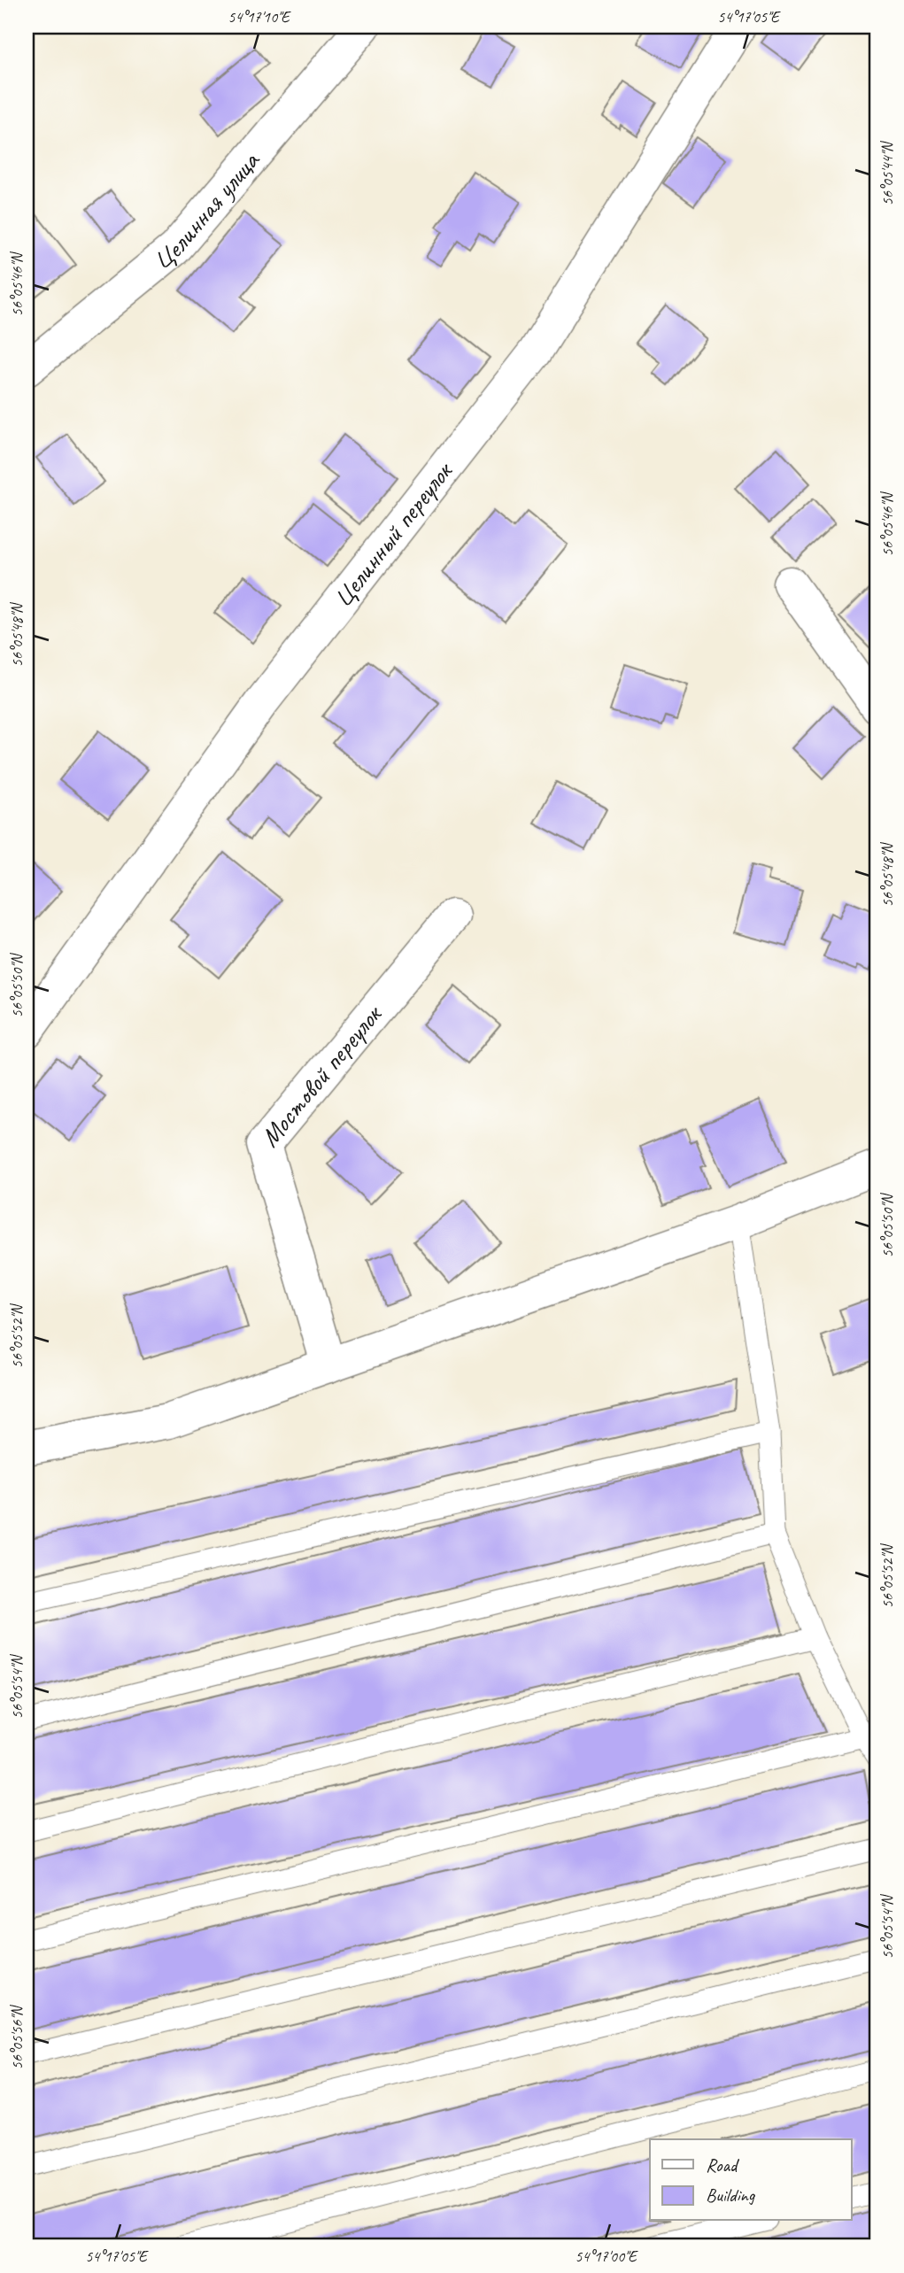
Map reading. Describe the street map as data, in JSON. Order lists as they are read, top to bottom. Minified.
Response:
{"streets":{"street":["Целинная улица","Целинный переулок","Мостовой переулок"]},"legend":["Road","Building"],"coordinates":["54°17'10\"E","54°17'05\"E","56°05'44\"N","56°05'46\"N","56°05'48\"N","56°05'50\"N","56°05'52\"N","56°05'54\"N","56°05'56\"N","54°17'00\"E"]}
